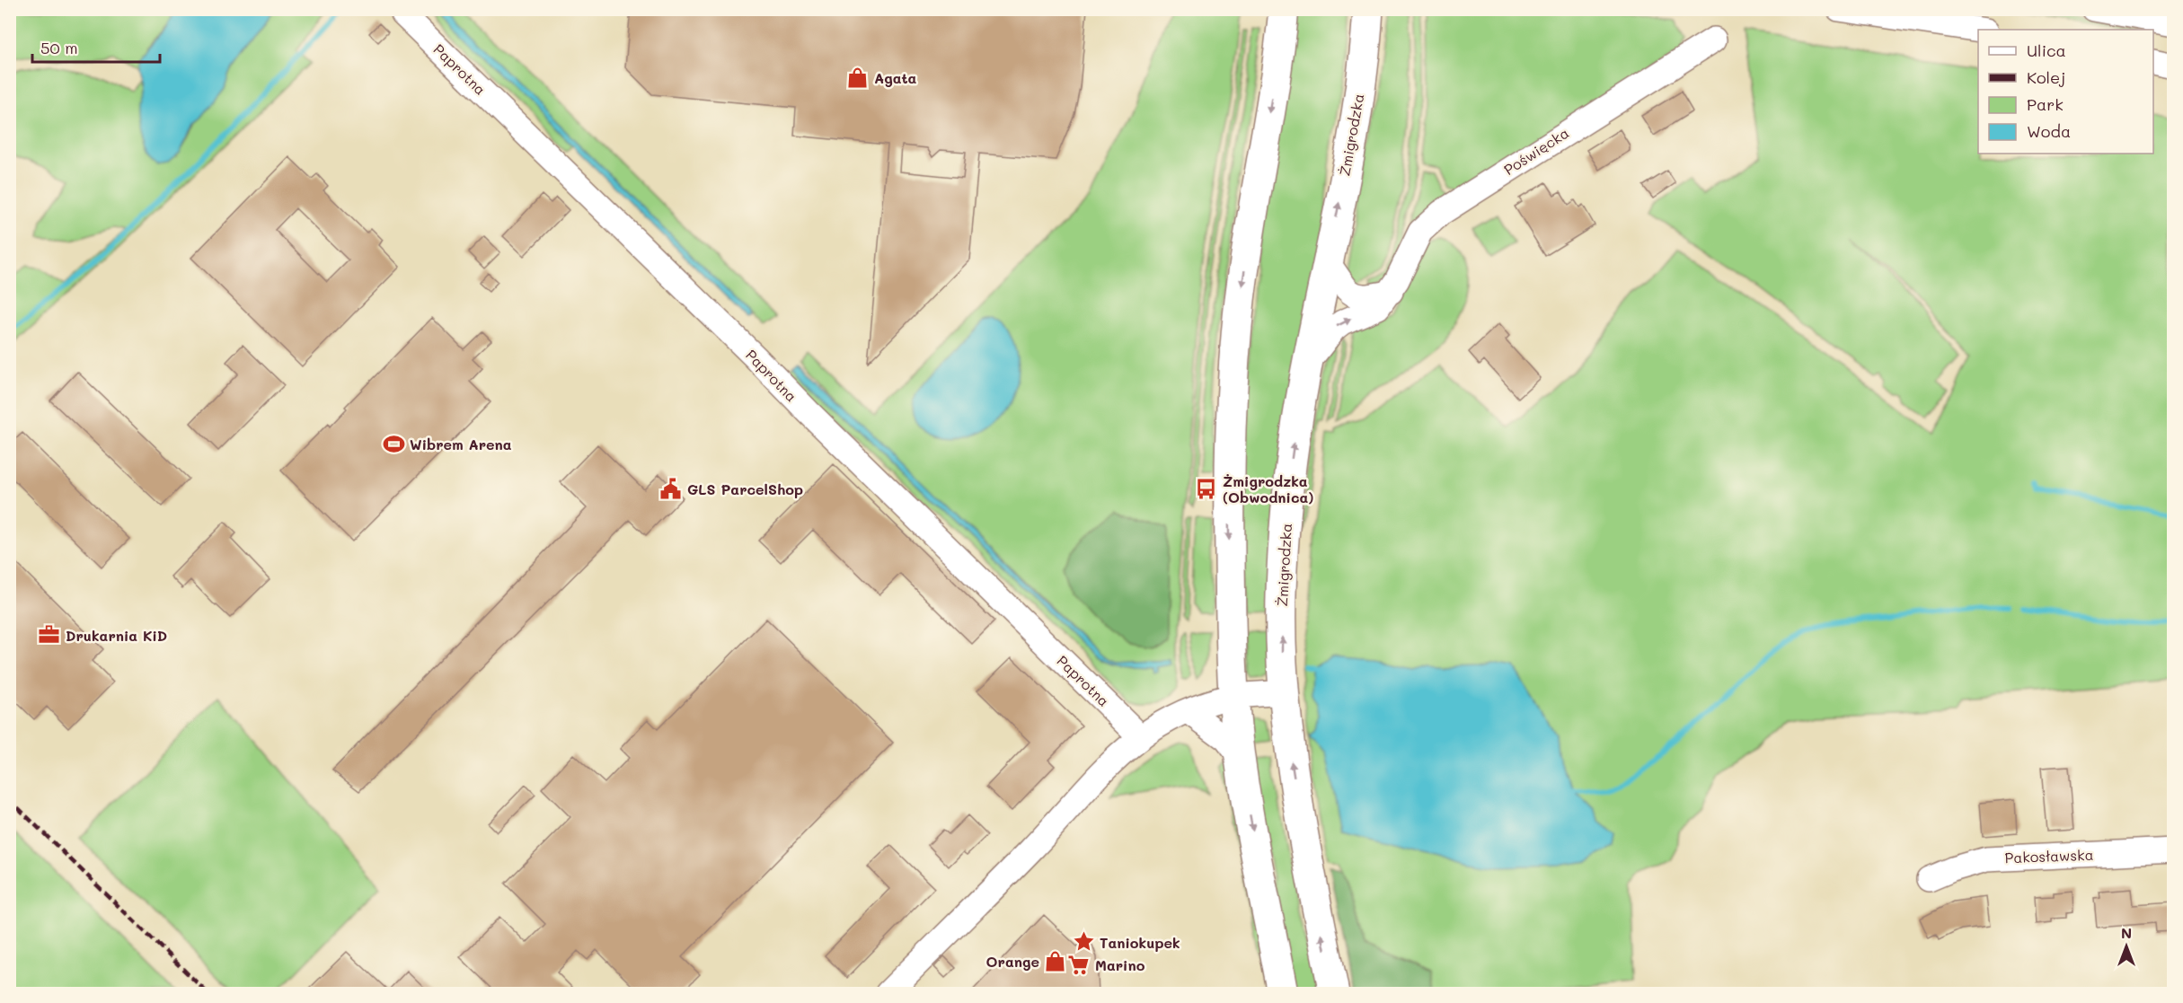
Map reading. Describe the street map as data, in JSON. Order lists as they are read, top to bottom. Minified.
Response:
{"streets":{"main road":["Żmigrodzka"],"street":["Paprotna","Poświęcka","Pakosławska"]},"crossings":[["Żmigrodzka","Poświęcka"]],"places":{"shop":["Agata","Orange"],"sports":["Wibrem Arena"],"public building":["GLS ParcelShop"],"bus stop":["Żmigrodzka (Obwodnica)"],"office":["Drukarnia KiD"],"place":["Taniokupek"],"supermarket":["Marino"]},"legend":["Ulica","Kolej","Park","Woda"],"scale_bar":"50 m","north":"top"}
